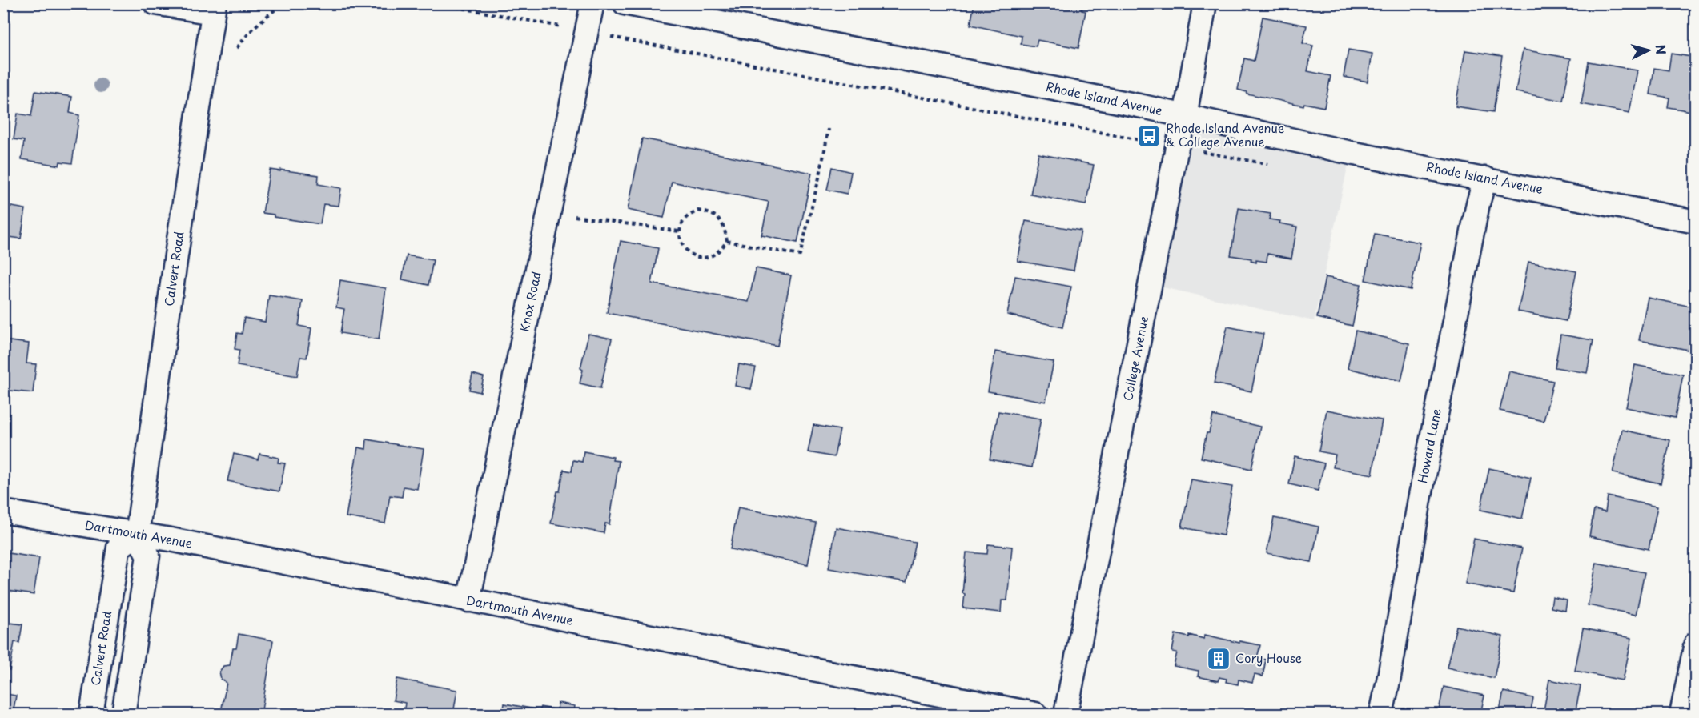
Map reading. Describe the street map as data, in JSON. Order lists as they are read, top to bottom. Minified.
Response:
{"streets":{"street":["Rhode Island Avenue","Calvert Road","Knox Road","College Avenue","Howard Lane","Dartmouth Avenue"]},"crossings":[["Rhode Island Avenue","College Avenue"],["Rhode Island Avenue","Howard Lane"],["Calvert Road","Dartmouth Avenue"],["Knox Road","Dartmouth Avenue"]],"places":{"bus stop":["Rhode Island Avenue & College Avenue"],"building":["Cory House"]},"north":"right"}
